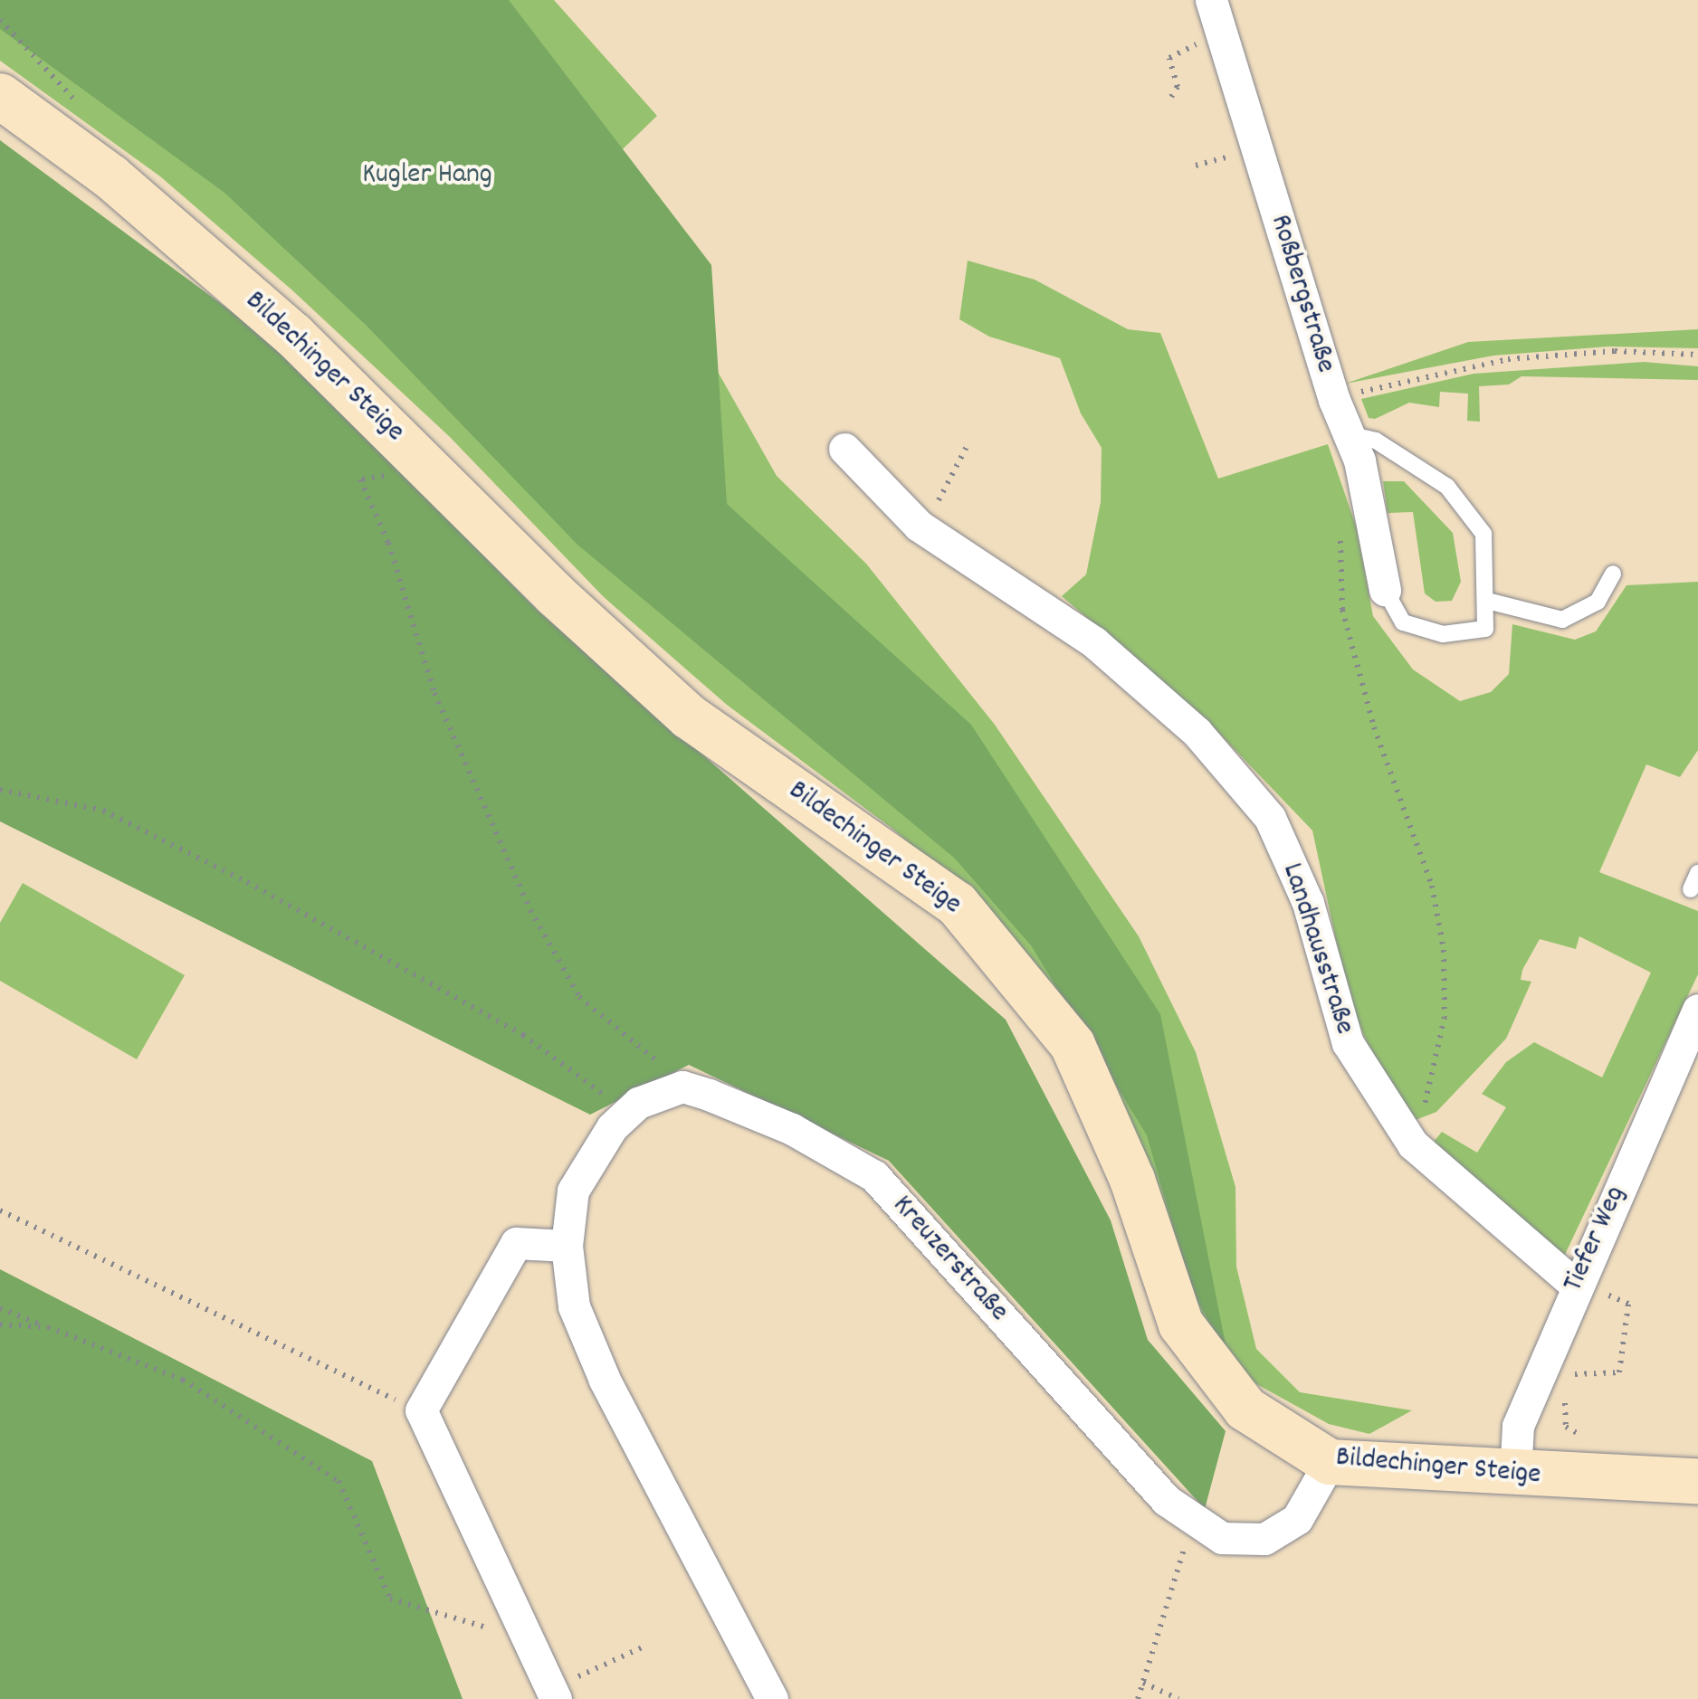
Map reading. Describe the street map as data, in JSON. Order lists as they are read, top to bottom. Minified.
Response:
{"streets":{"street":["Roßbergstraße","Bildechinger Steige","Landhausstraße","Tiefer Weg","Kreuzerstraße"]},"crossings":[["Bildechinger Steige","Tiefer Weg"],["Bildechinger Steige","Kreuzerstraße"],["Landhausstraße","Tiefer Weg"]],"parks":["Kugler Hang"]}
